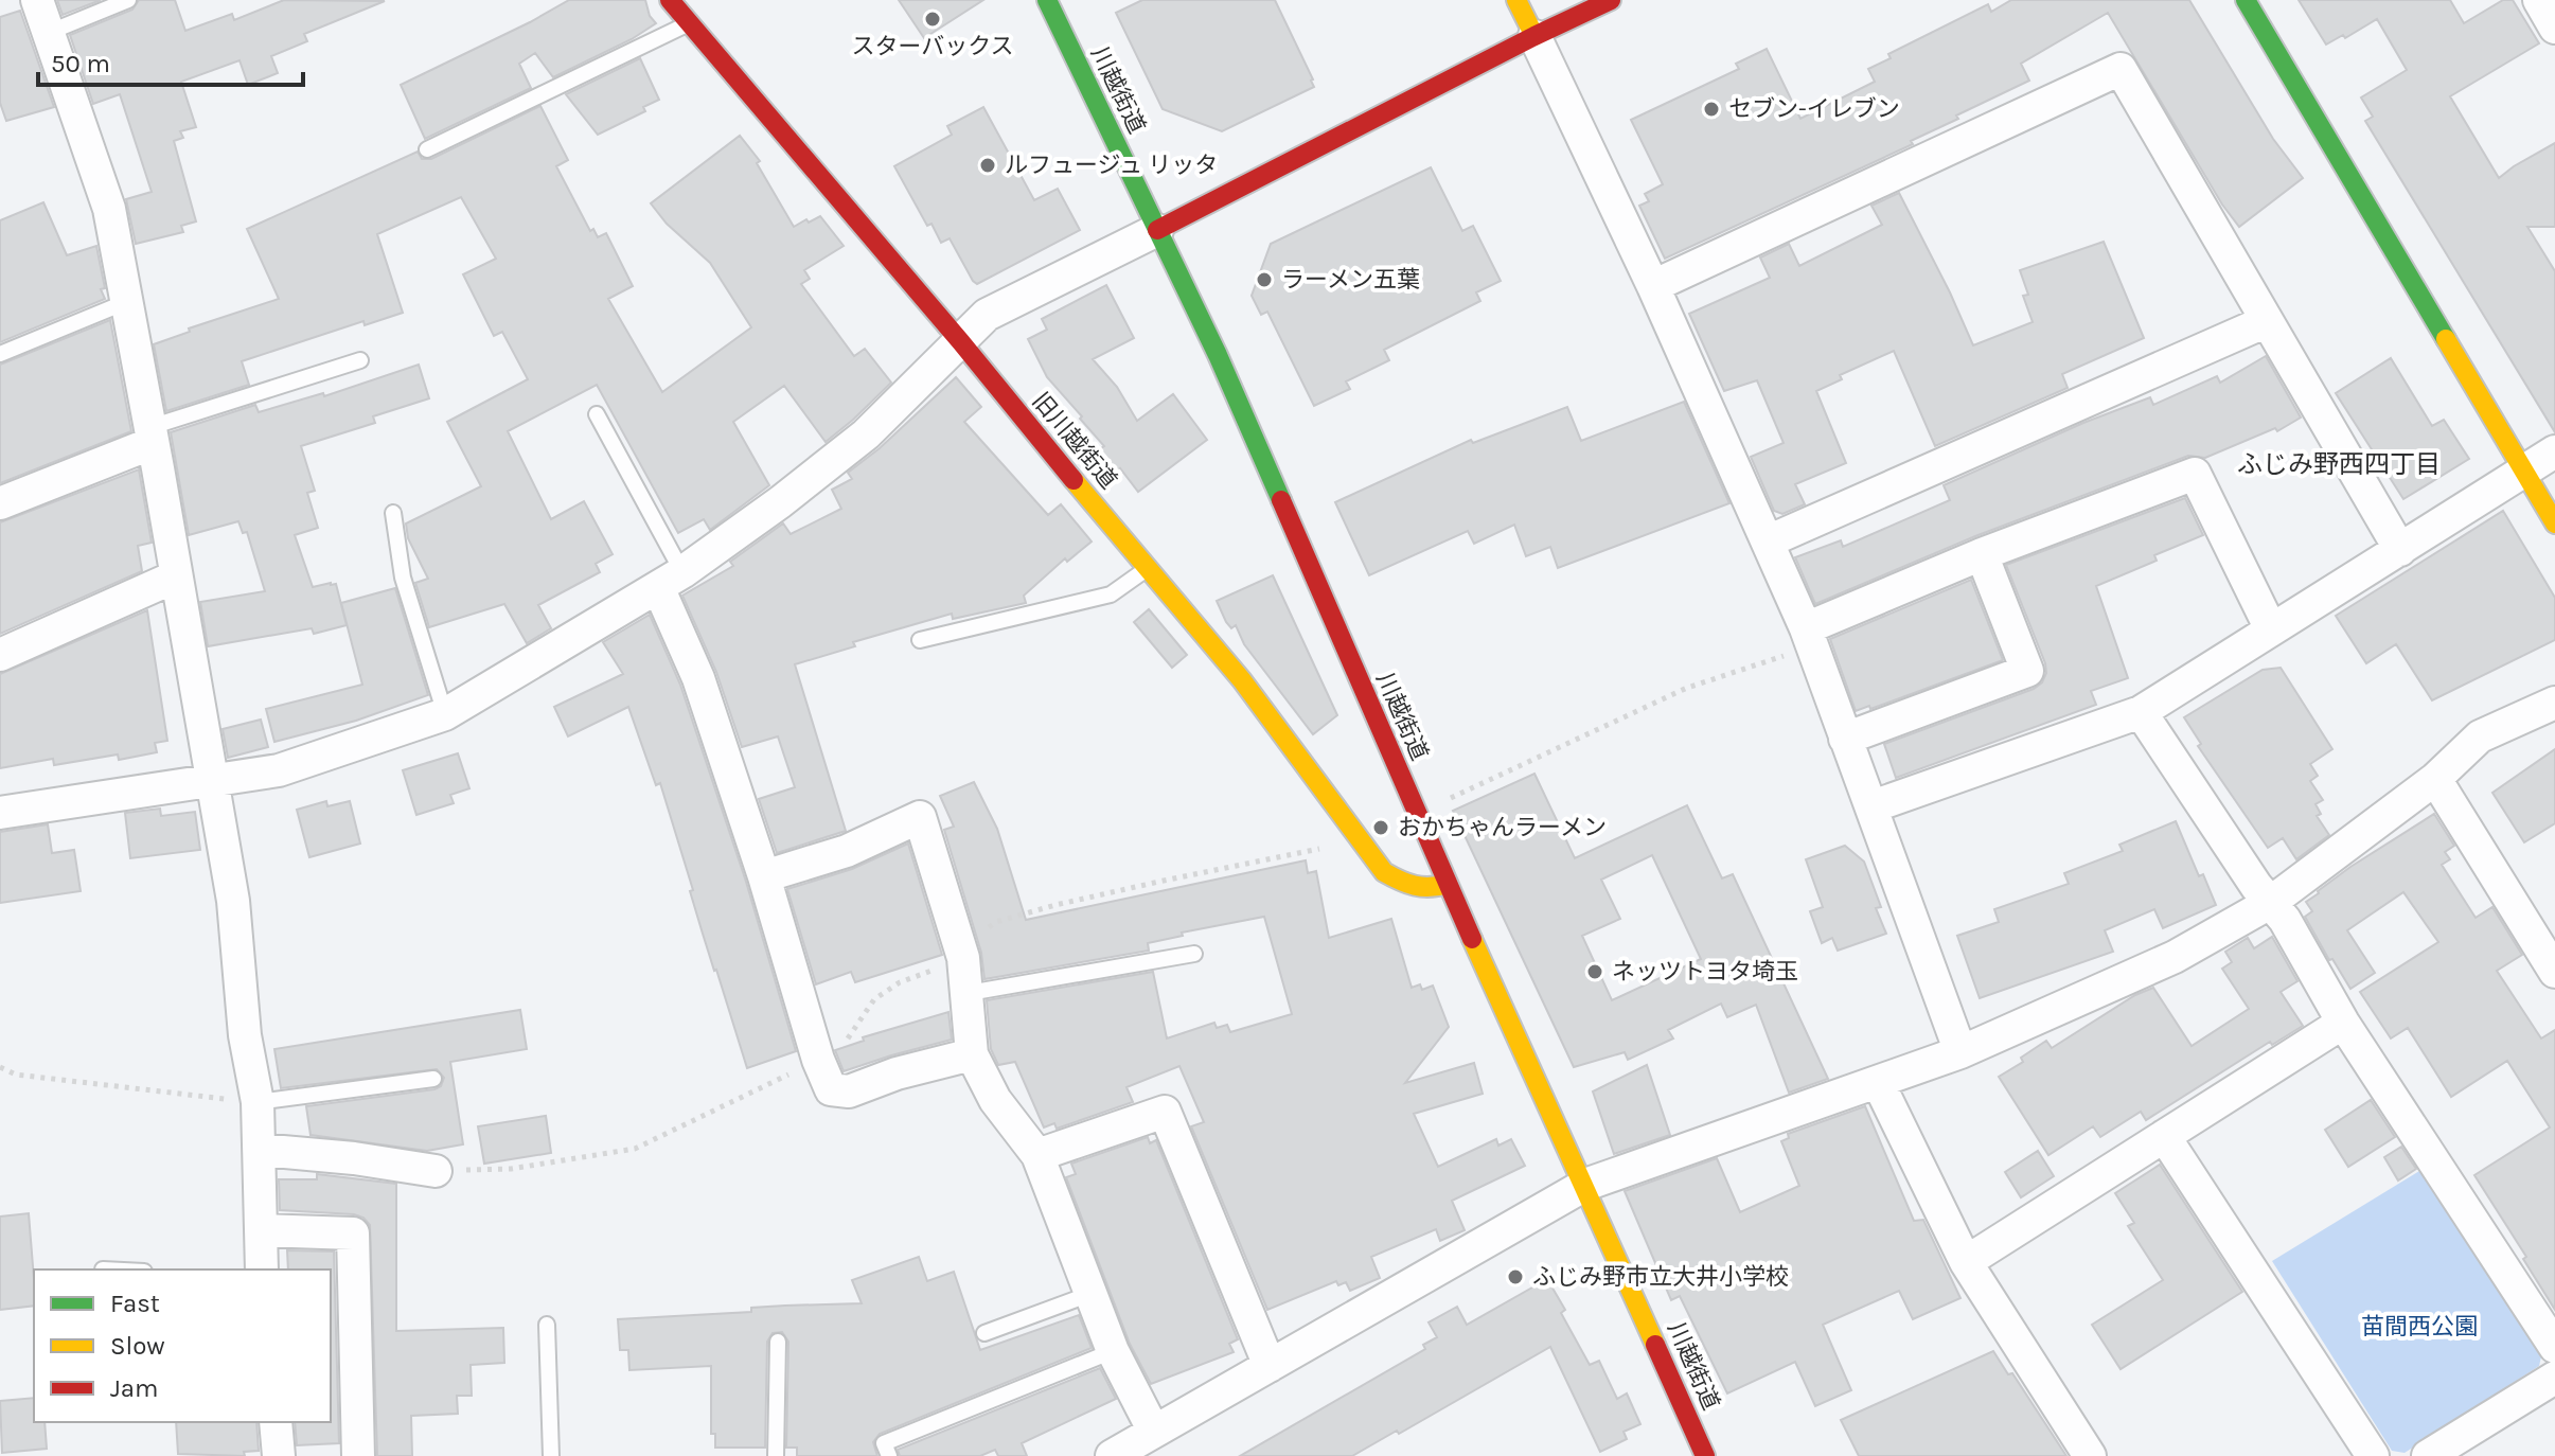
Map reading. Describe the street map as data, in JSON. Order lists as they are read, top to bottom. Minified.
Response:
{"streets":{"main road":["川越街道","旧川越街道"]},"crossings":[["川越街道","旧川越街道"]],"districts":["ふじみ野西四丁目"],"parks":["苗間西公園"],"places":["スターバックス","セブン-イレブン","ルフュージュ リッタ","ラーメン五葉","おかちゃんラーメン","ネッツトヨタ埼玉","ふじみ野市立大井小学校"],"legend":["Fast","Slow","Jam"],"scale_bar":"50 m"}
